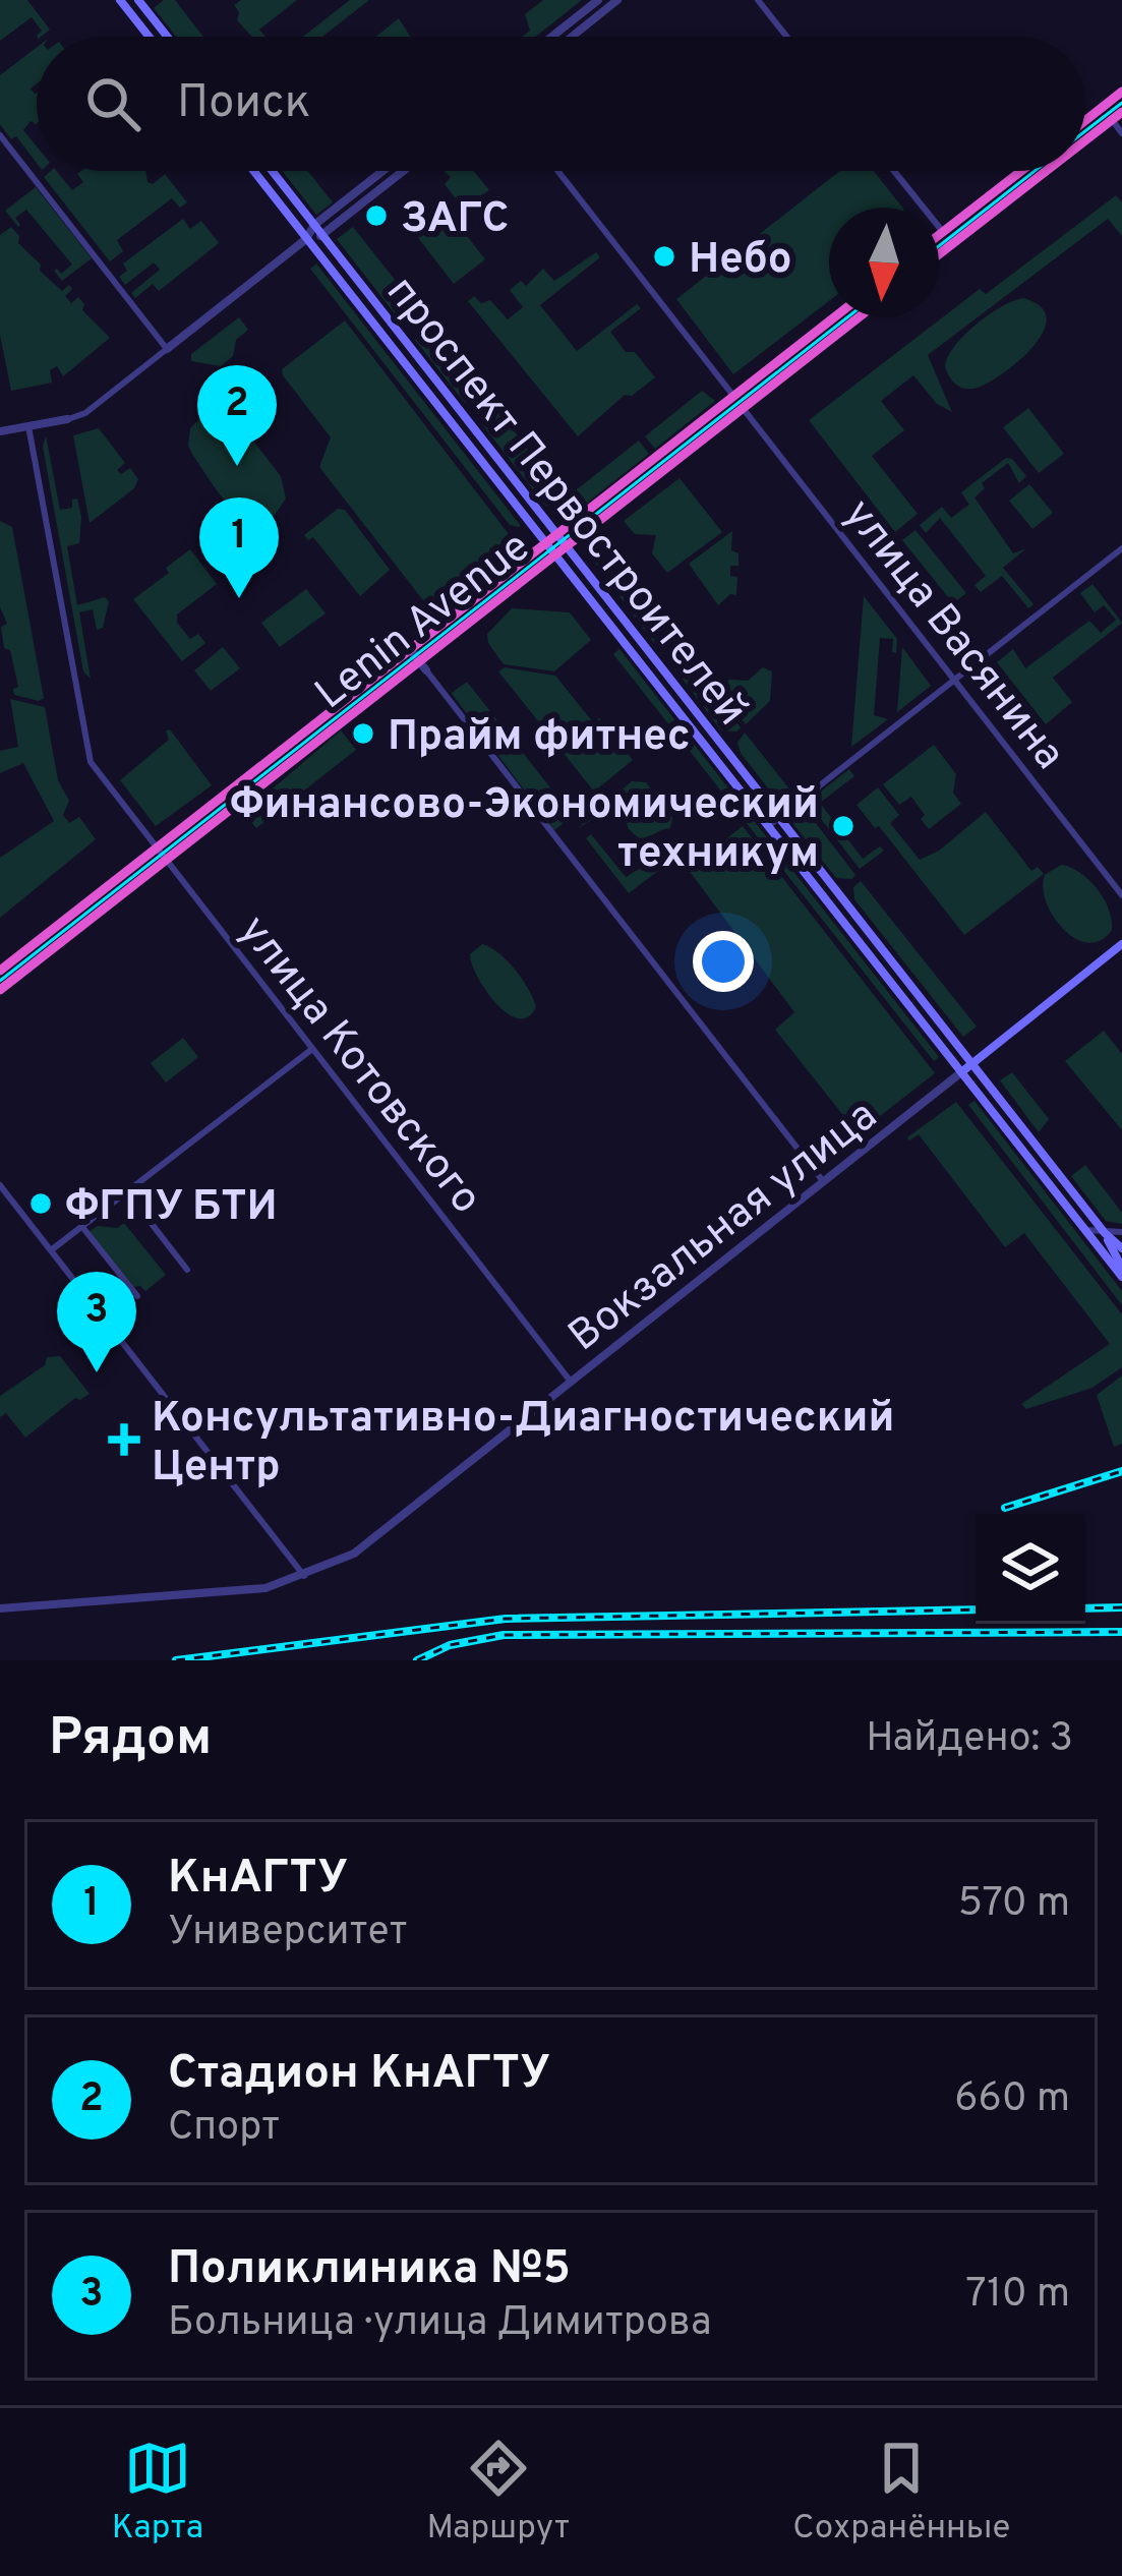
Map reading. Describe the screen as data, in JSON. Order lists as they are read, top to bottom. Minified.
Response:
{"streets":{"highway":["Lenin Avenue"],"main road":["проспект Первостроителей","Вокзальная улица"],"street":["улица Васянина","улица Котовского"]},"crossings":[["проспект Первостроителей","Lenin Avenue"],["проспект Первостроителей","Вокзальная улица"],["Lenin Avenue","улица Васянина"],["Lenin Avenue","улица Котовского"],["улица Котовского","Вокзальная улица"]],"places":{"other":["ЗАГС","Небо","Прайм фитнес","Финансово-Экономический техникум","ФГПУ БТИ"],"health":["Консультативно-Диагностический Центр"]},"north":"bottom","page":{"search":"Поиск","pins":["2","1","3"],"heading":["Рядом","Найдено: 3"],"list":[{"mark":"1","name":"КнАГТУ","note":"Университет","value":"570 m"},{"mark":"2","name":"Стадион КнАГТУ","note":"Спорт","value":"660 m"},{"mark":"3","name":"Поликлиника №5","note":"Больница · улица Димитрова","value":"710 m"}],"nav":["Карта","Маршрут","Сохранённые"]}}
